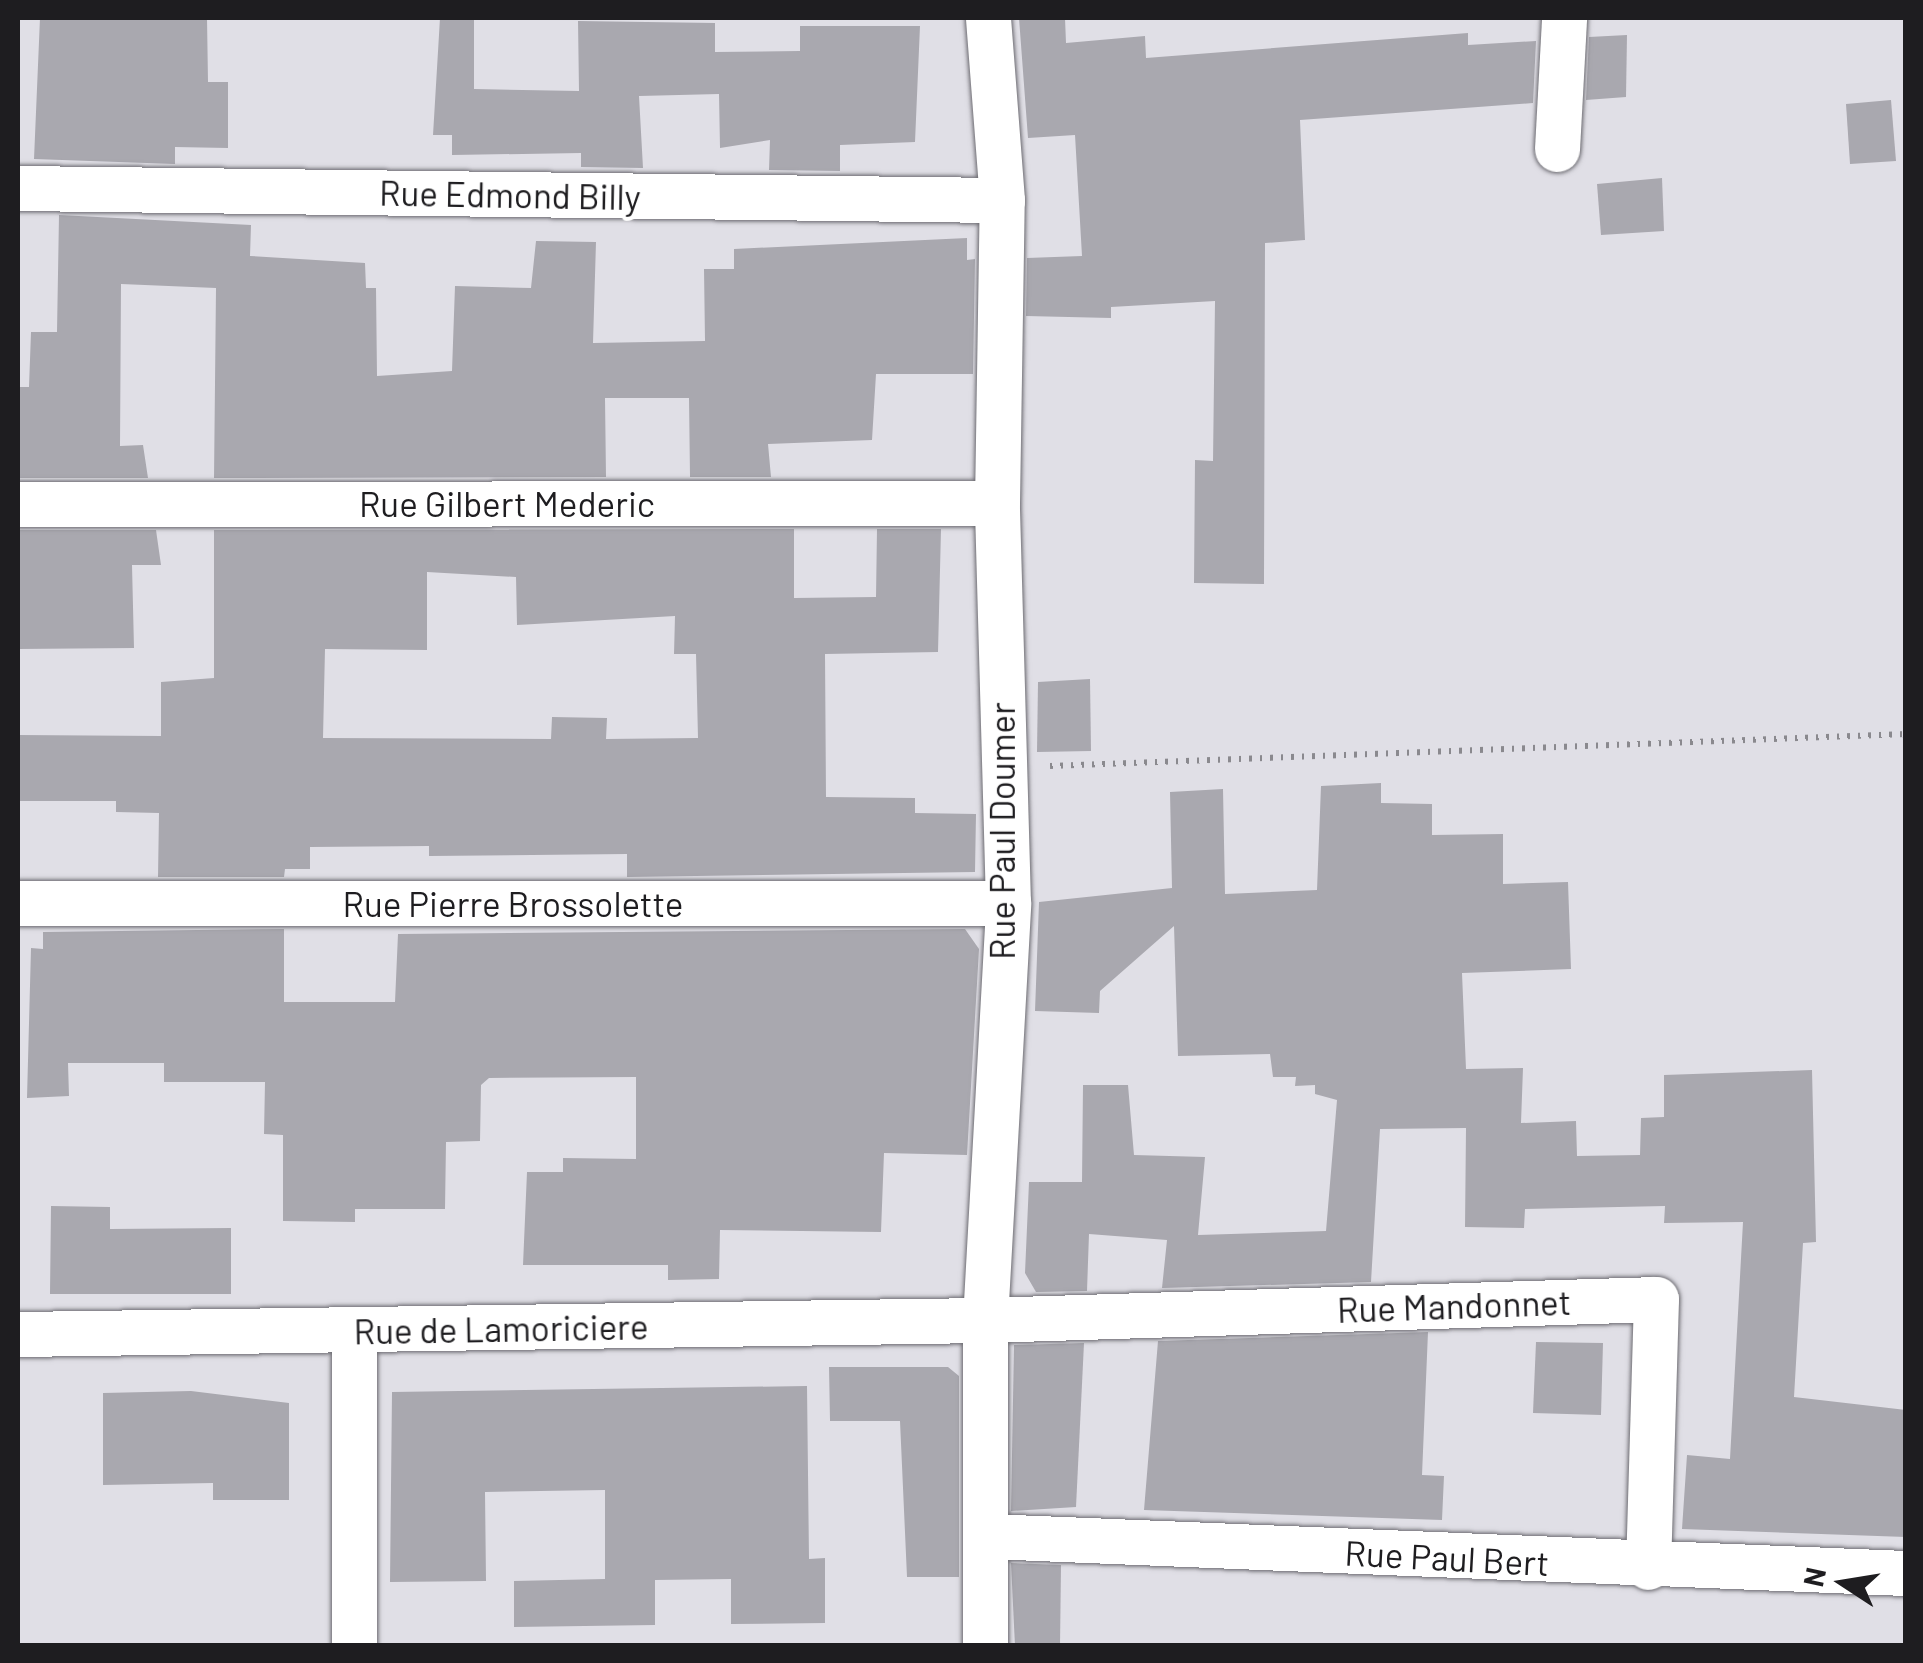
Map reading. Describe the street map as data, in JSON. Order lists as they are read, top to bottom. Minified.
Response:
{"streets":{"street":["Rue Edmond Billy","Rue Gilbert Mederic","Rue Paul Doumer","Rue Pierre Brossolette","Rue Mandonnet","Rue de Lamoriciere","Rue Paul Bert"]},"crossings":[["Rue Edmond Billy","Rue Paul Doumer"],["Rue Gilbert Mederic","Rue Paul Doumer"],["Rue Paul Doumer","Rue Pierre Brossolette"],["Rue Paul Doumer","Rue Mandonnet"],["Rue Paul Doumer","Rue de Lamoriciere"],["Rue Paul Doumer","Rue Paul Bert"],["Rue Mandonnet","Rue de Lamoriciere"],["Rue Mandonnet","Rue Paul Bert"]],"north":"left"}
